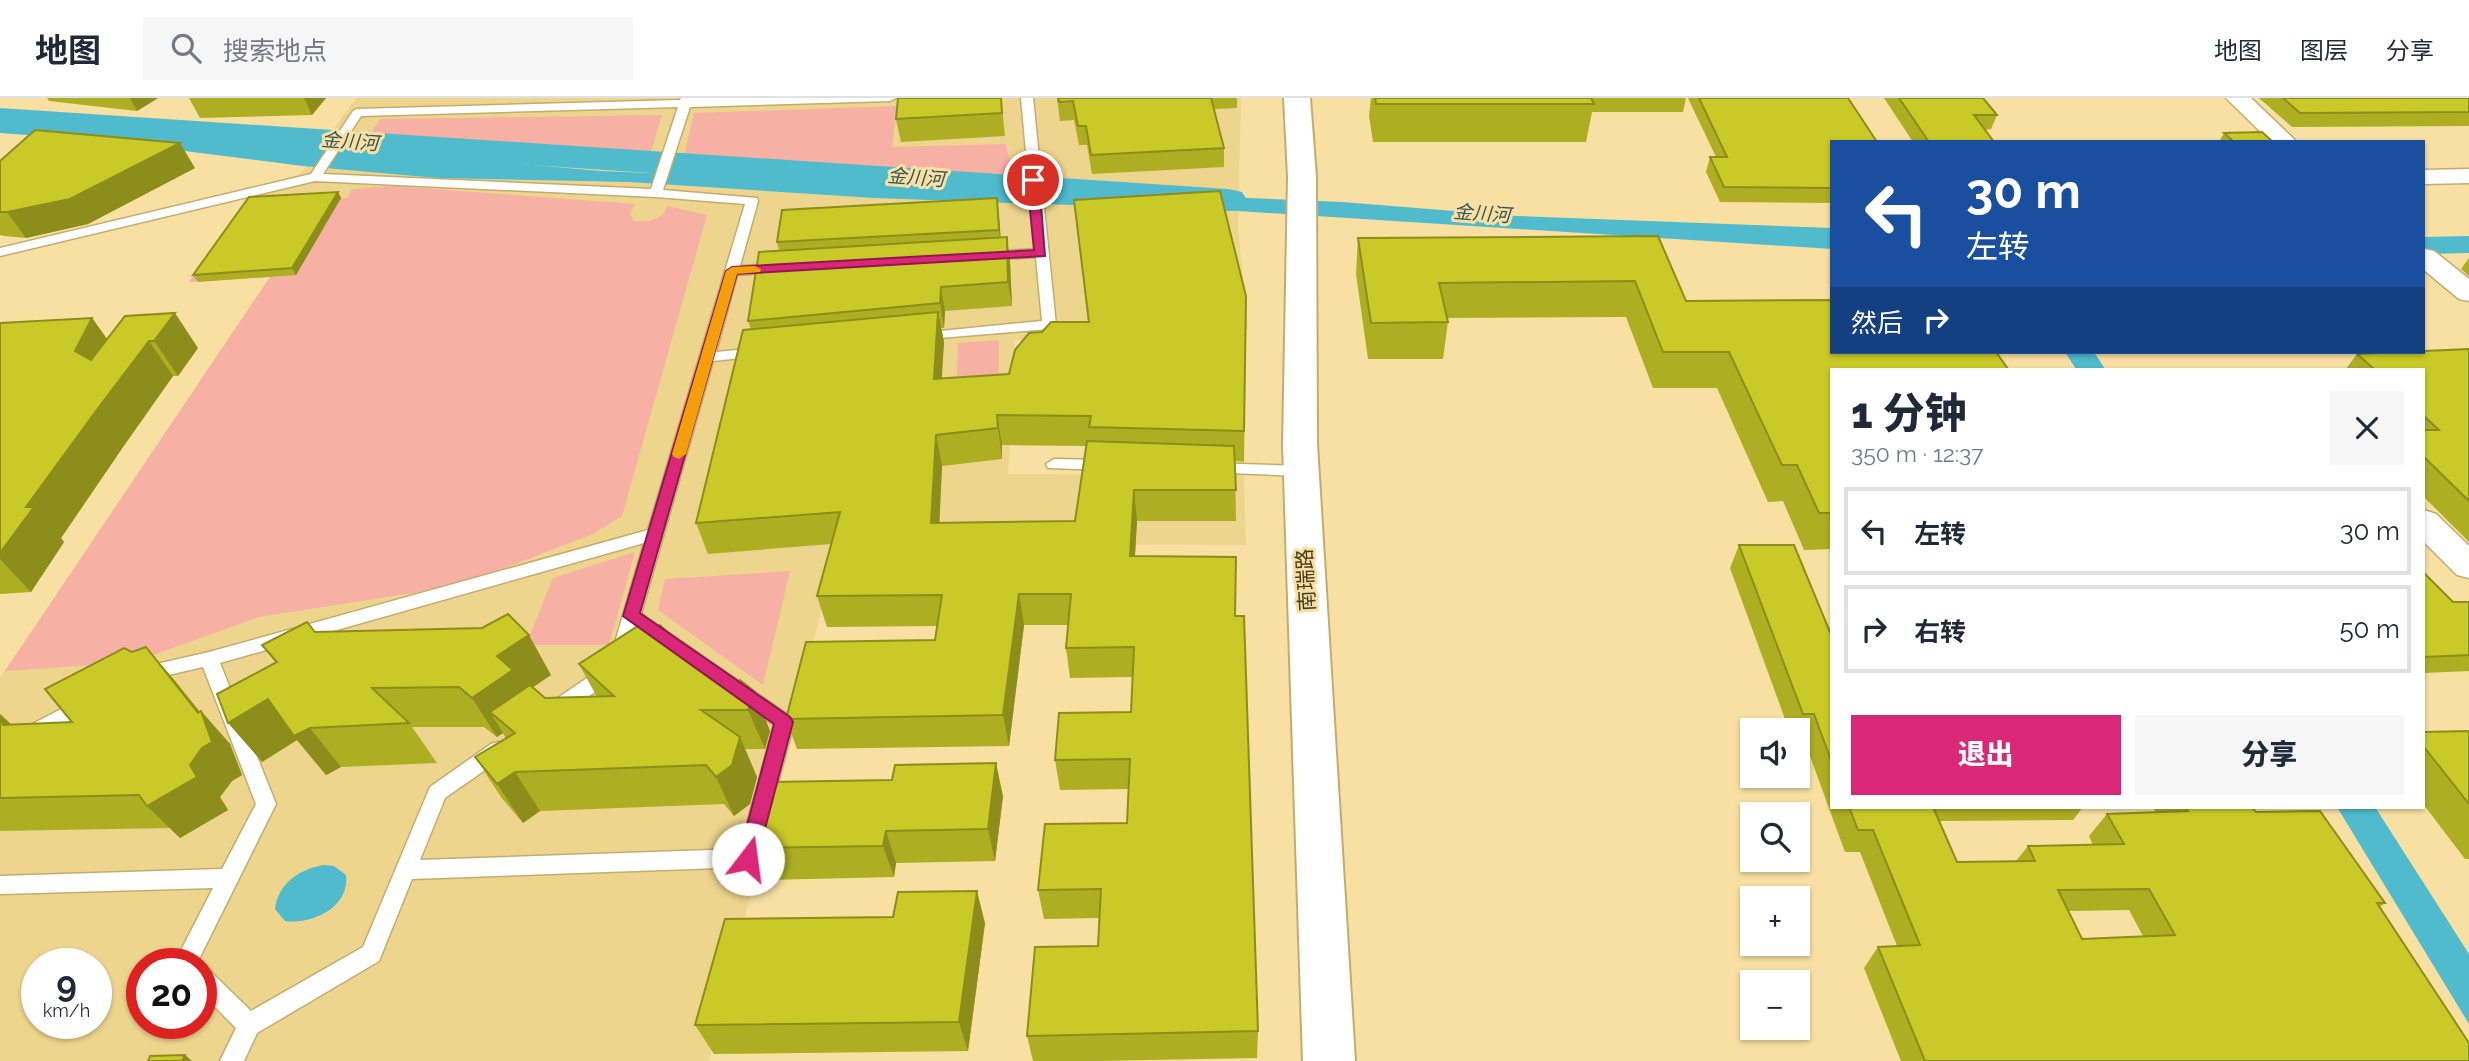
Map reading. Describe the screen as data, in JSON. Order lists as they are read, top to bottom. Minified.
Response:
{"streets":{"street":["南瑞路"]},"water":["金川河"],"page":{"header":"地图","search":"搜索地点","nav":["地图","图层","分享"],"turn":["30 m","左转"],"then":"然后","heading":["1 分钟","350 m · 12:37"],"list":[{"name":"左转","value":"30 m"},{"name":"右转","value":"50 m"}],"buttons":["退出","分享"],"map_buttons":["+","−"],"speed":"9 km/h","limit":"20"}}
